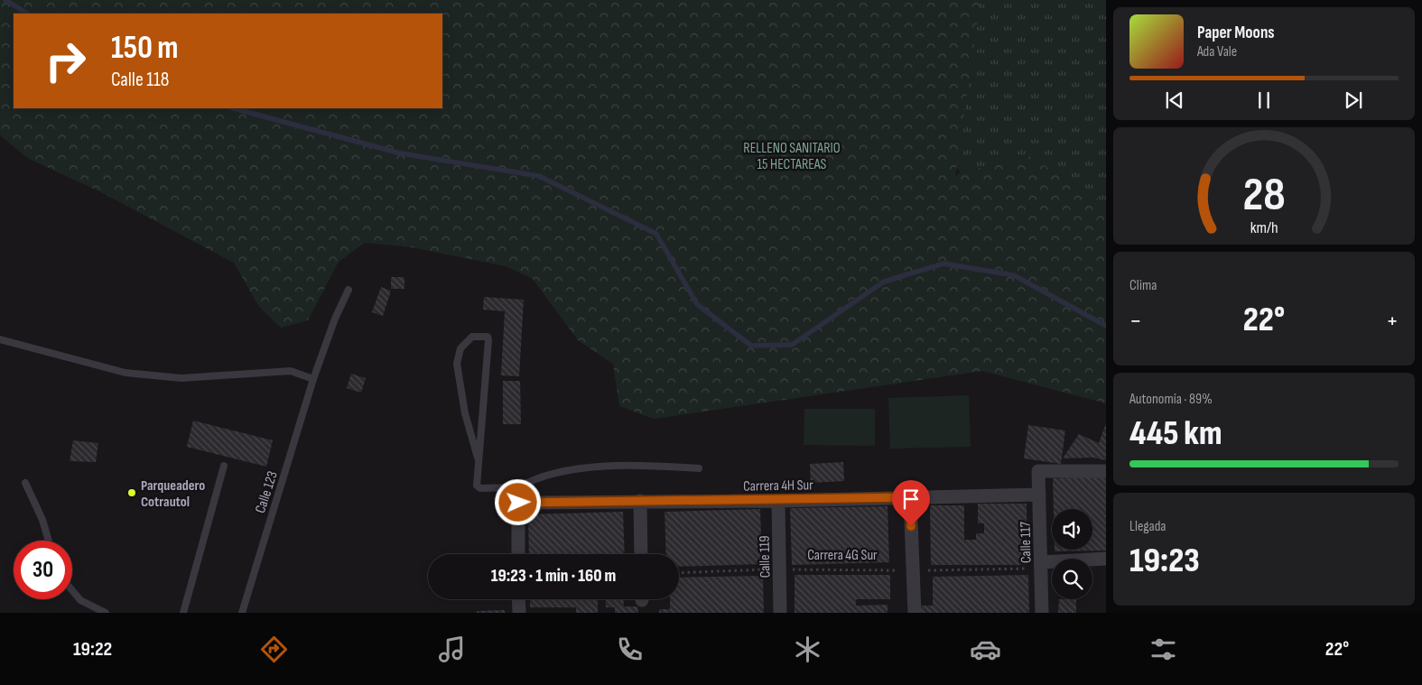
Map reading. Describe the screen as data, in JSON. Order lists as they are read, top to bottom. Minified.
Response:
{"streets":{"street":["Carrera 4H Sur","Calle 117","Calle 119"],"lane":["Calle 123"],"path":["Carrera 4G Sur"]},"crossings":[["Carrera 4H Sur","Calle 117"],["Carrera 4H Sur","Calle 119"],["Calle 117","Carrera 4G Sur"],["Carrera 4G Sur","Calle 119"]],"parks":["RELLENO SANITARIO 15 HECTAREAS"],"places":["Parqueadero Cotrautol"],"page":{"turn":["150 m","Calle 118"],"song":["Paper Moons","Ada Vale"],"tile":["Clima",["Autonomía · 89%","445 km"],["Llegada","19:23"]],"heat":["−","22°","+"],"limit":"30","trip":"19:23 · 1 min · 160 m","tabs":["19:22","22°"],"gauge":["28","km/h"]}}
